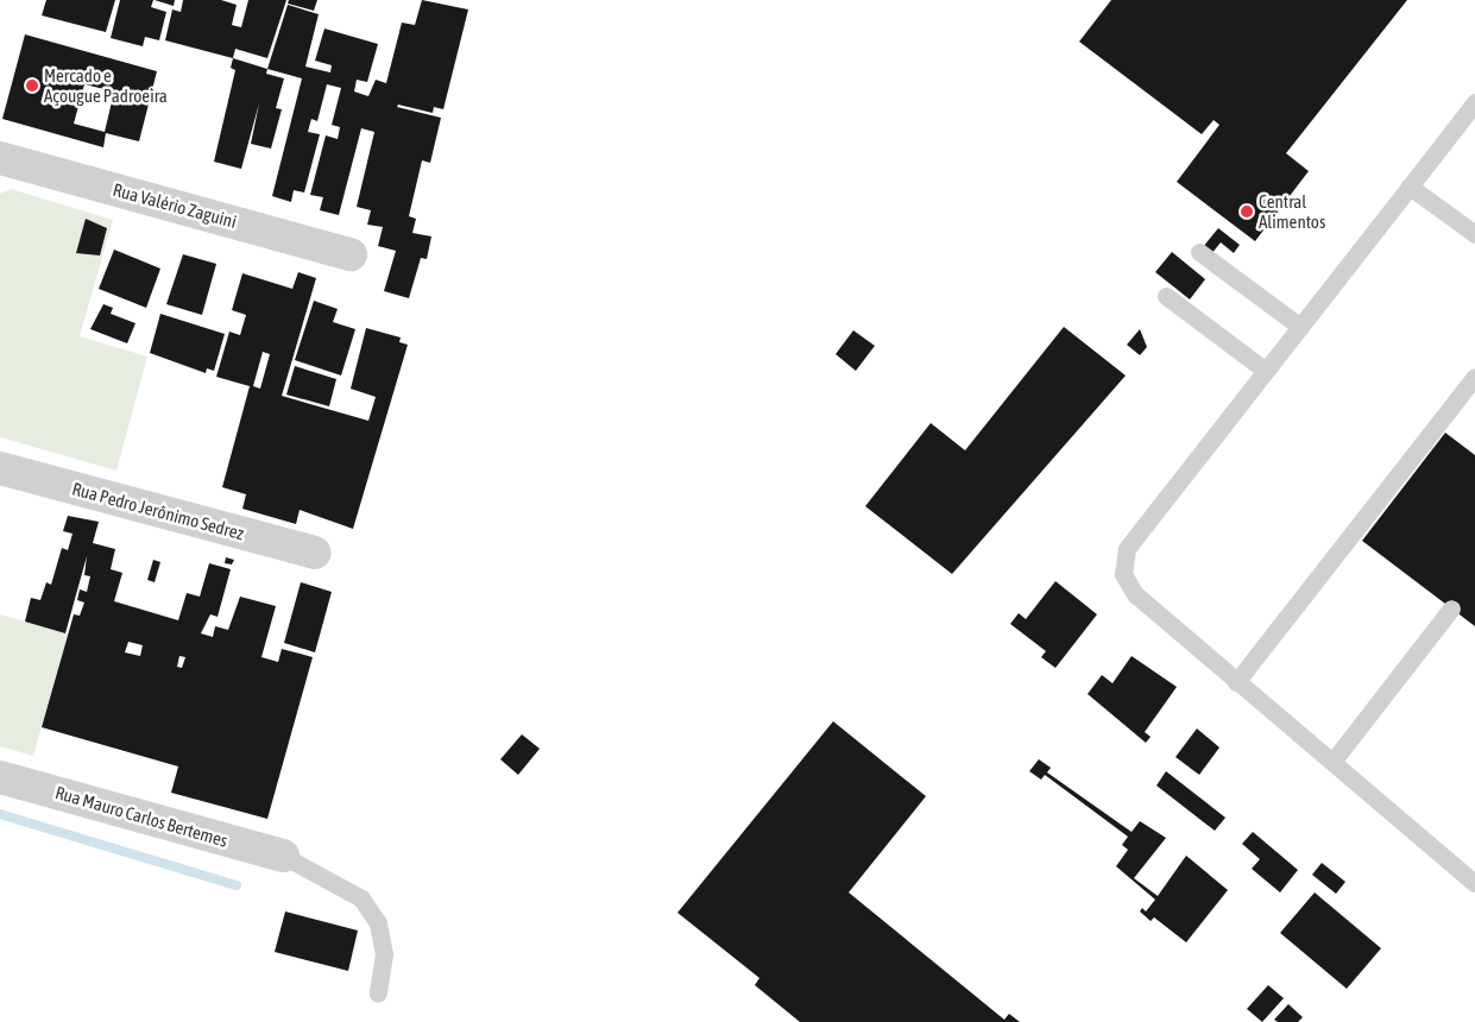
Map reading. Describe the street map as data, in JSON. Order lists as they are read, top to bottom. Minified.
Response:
{"streets":{"street":["Rua Valério Zaguini","Rua Pedro Jerônimo Sedrez","Rua Mauro Carlos Bertemes"]},"places":["Mercado e Açougue Padroeira","Central Alimentos"]}
